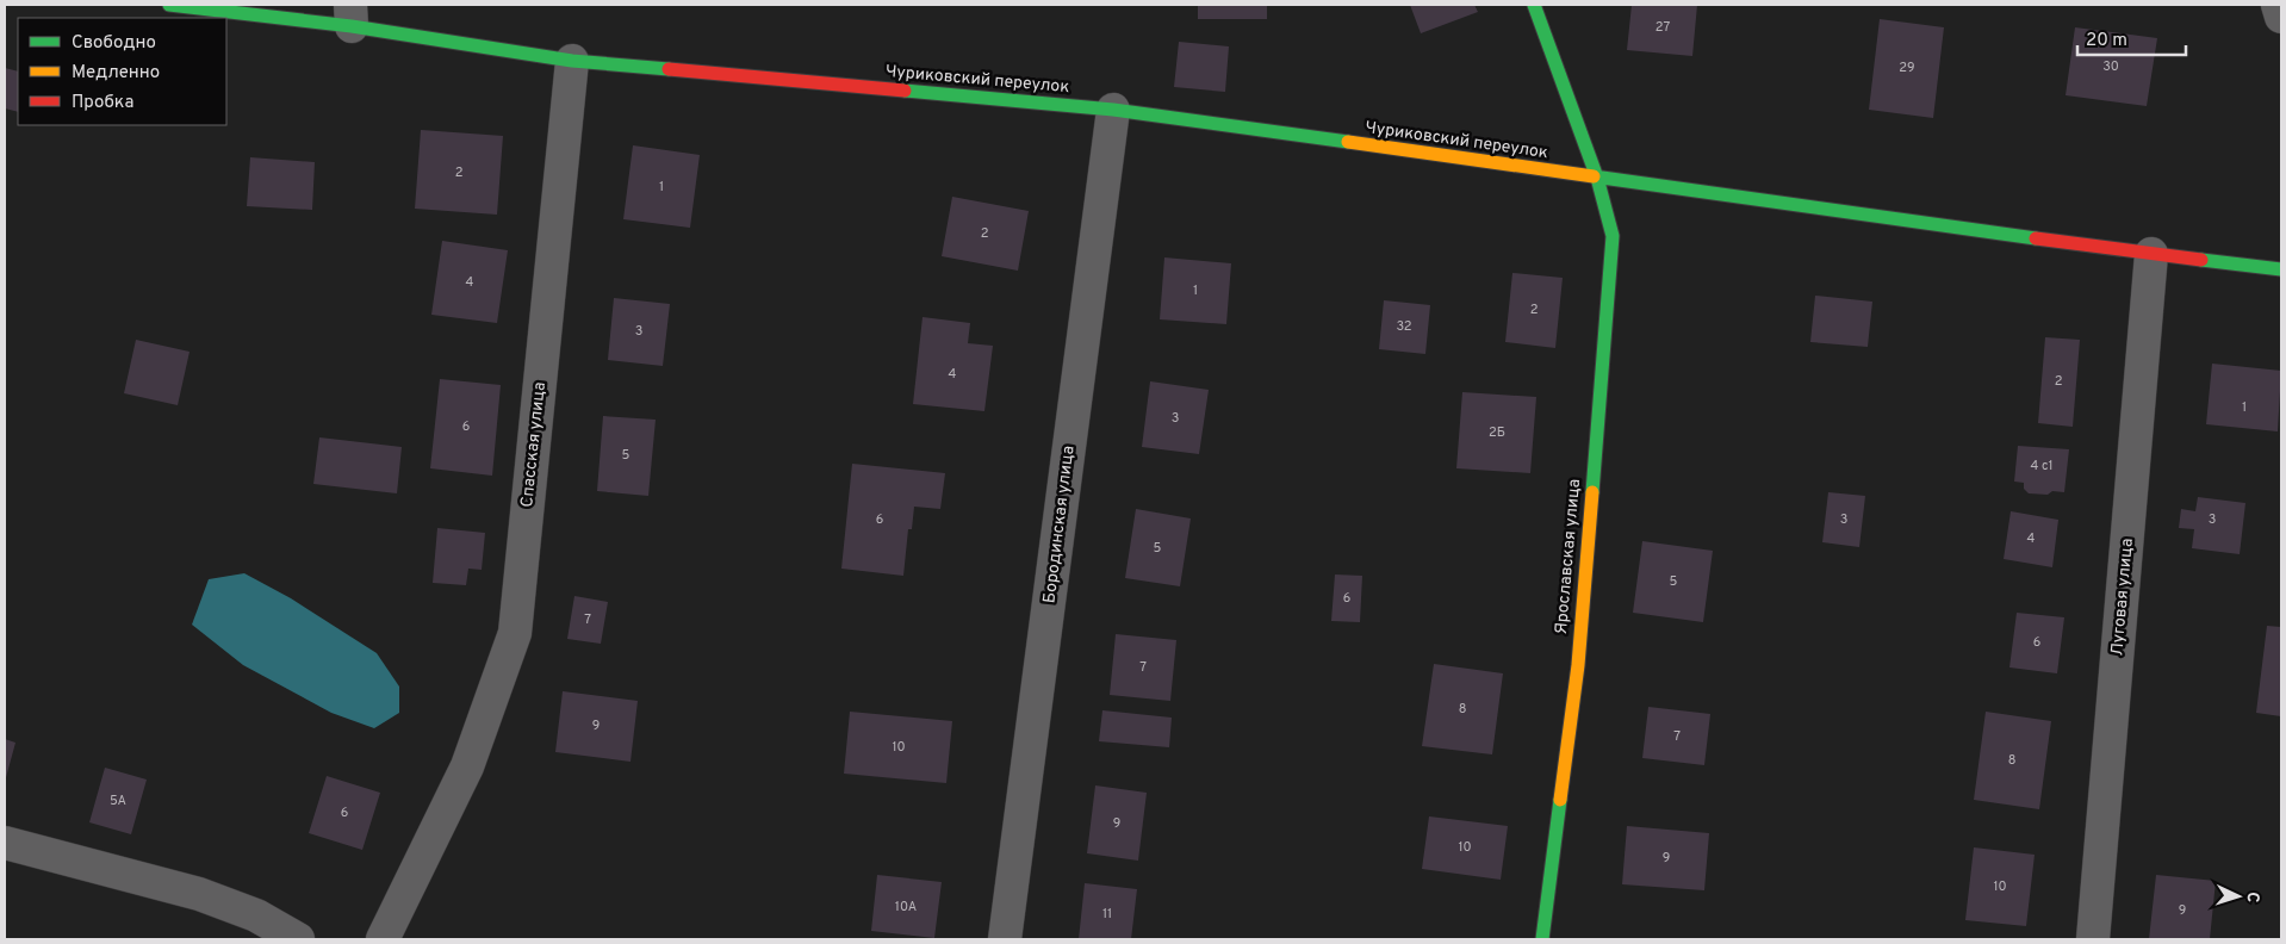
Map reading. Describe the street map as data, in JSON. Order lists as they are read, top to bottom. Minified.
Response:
{"streets":{"street":["Чуриковский переулок","Спасская улица","Бородинская улица","Ярославская улица","Луговая улица"]},"crossings":[["Чуриковский переулок","Спасская улица"],["Чуриковский переулок","Бородинская улица"],["Чуриковский переулок","Ярославская улица"],["Чуриковский переулок","Луговая улица"]],"house_numbers":["27","30","29","2","1","2","4","1","2","32","3","4","2","1","3","6","2Б","5","4 с1","6","3","3","4","5","5","6","7","6","7","8","9","7","10","8","5А","6","9","10","9","10","10А","9","11"],"legend":["Свободно","Медленно","Пробка"],"scale_bar":"20 m","north":"right"}
